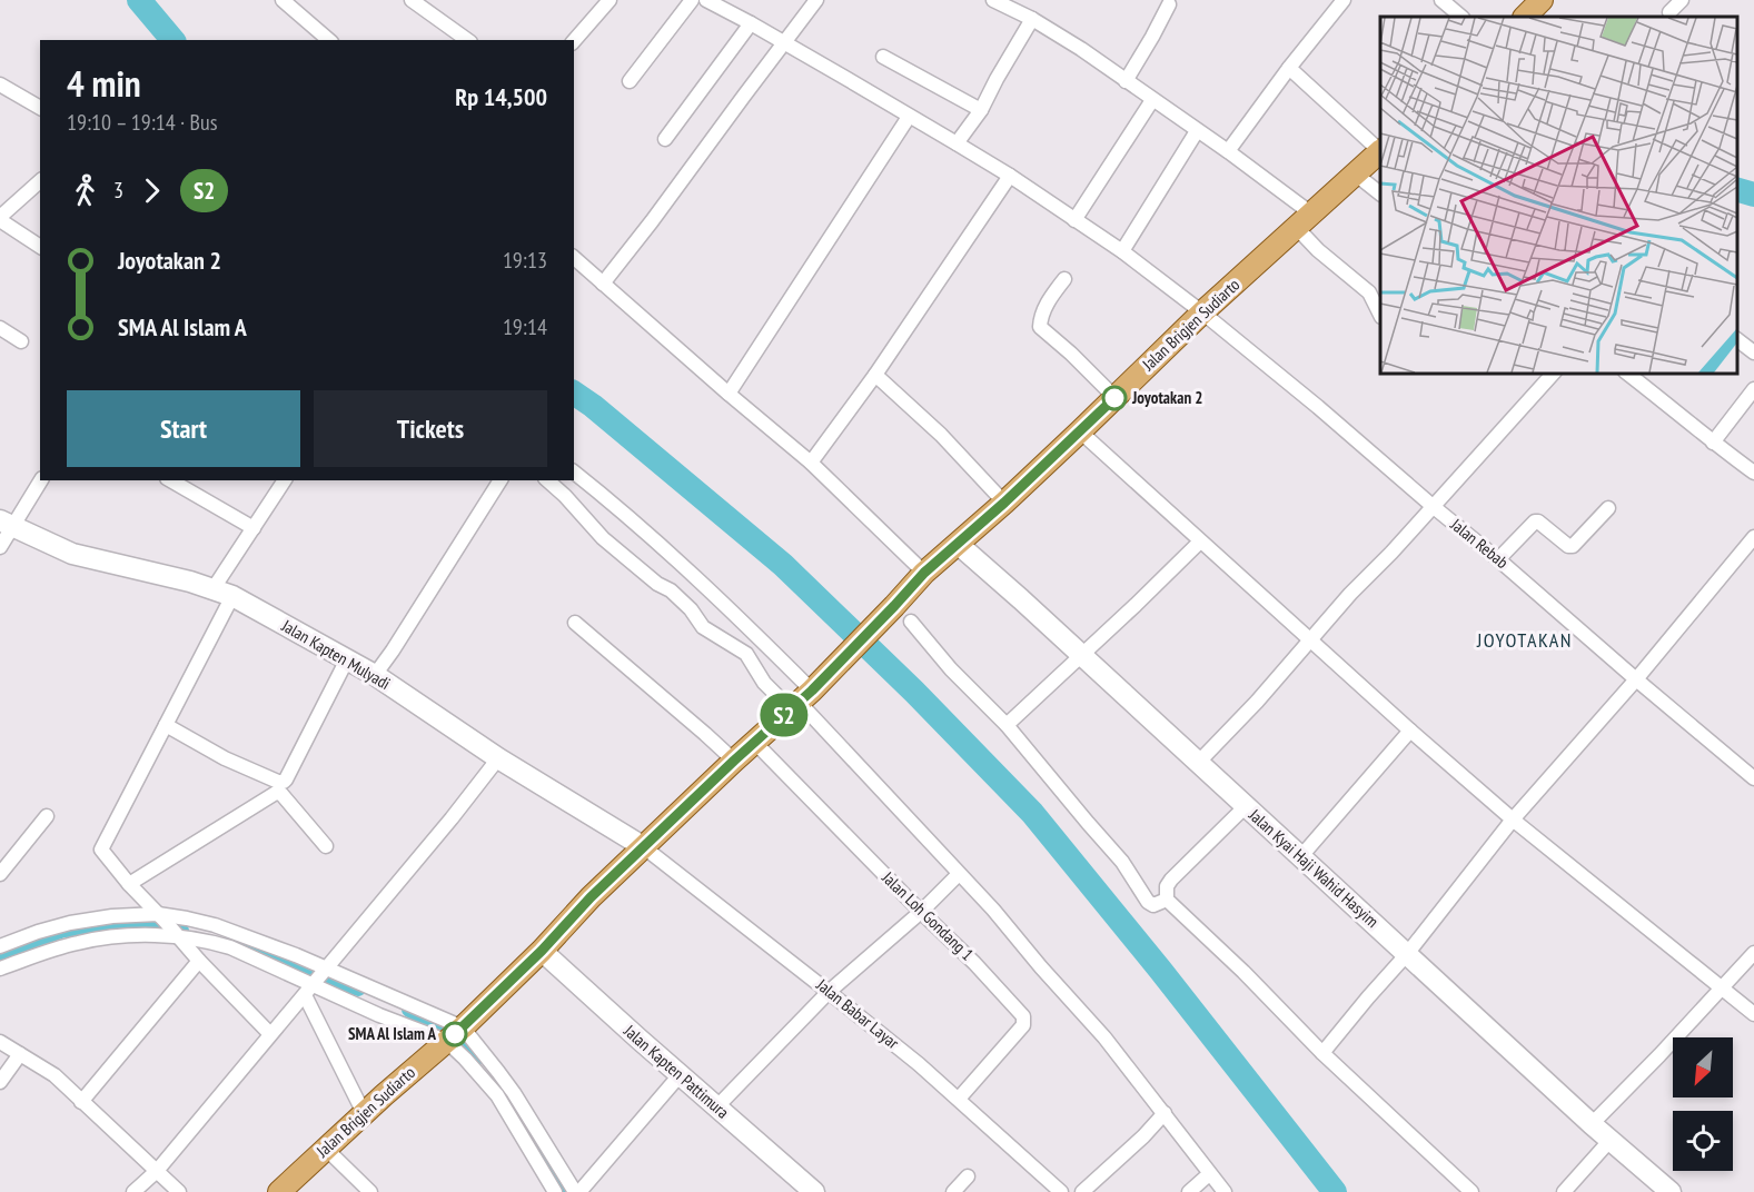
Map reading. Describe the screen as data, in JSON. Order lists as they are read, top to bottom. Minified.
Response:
{"streets":{"main road":["Jalan Brigjen Sudiarto","Jalan Kapten Mulyadi","Jalan Kyai Haji Wahid Hasyim","Jalan Kapten Pattimura"],"street":["Jalan Rebab","Jalan Loh Gondang 1","Jalan Babar Layar"]},"crossings":[["Jalan Brigjen Sudiarto","Jalan Rebab"],["Jalan Brigjen Sudiarto","Jalan Kapten Mulyadi"],["Jalan Brigjen Sudiarto","Jalan Kyai Haji Wahid Hasyim"],["Jalan Brigjen Sudiarto","Jalan Loh Gondang 1"],["Jalan Brigjen Sudiarto","Jalan Babar Layar"],["Jalan Brigjen Sudiarto","Jalan Kapten Pattimura"],["Jalan Kapten Mulyadi","Jalan Babar Layar"],["Jalan Loh Gondang 1","Jalan Babar Layar"]],"districts":["JOYOTAKAN"],"places":["Joyotakan 2","SMA Al Islam A"],"lines":["bus line S2"],"north":"bottom left","page":{"on_map":"S2","heading":["4 min","19:10 – 19:14 · Bus","Rp 14,500"],"legs":["3","S2"],"list":[{"name":"Joyotakan 2","value":"19:13"},{"name":"SMA Al Islam A","value":"19:14"}],"buttons":["Start","Tickets"]}}
